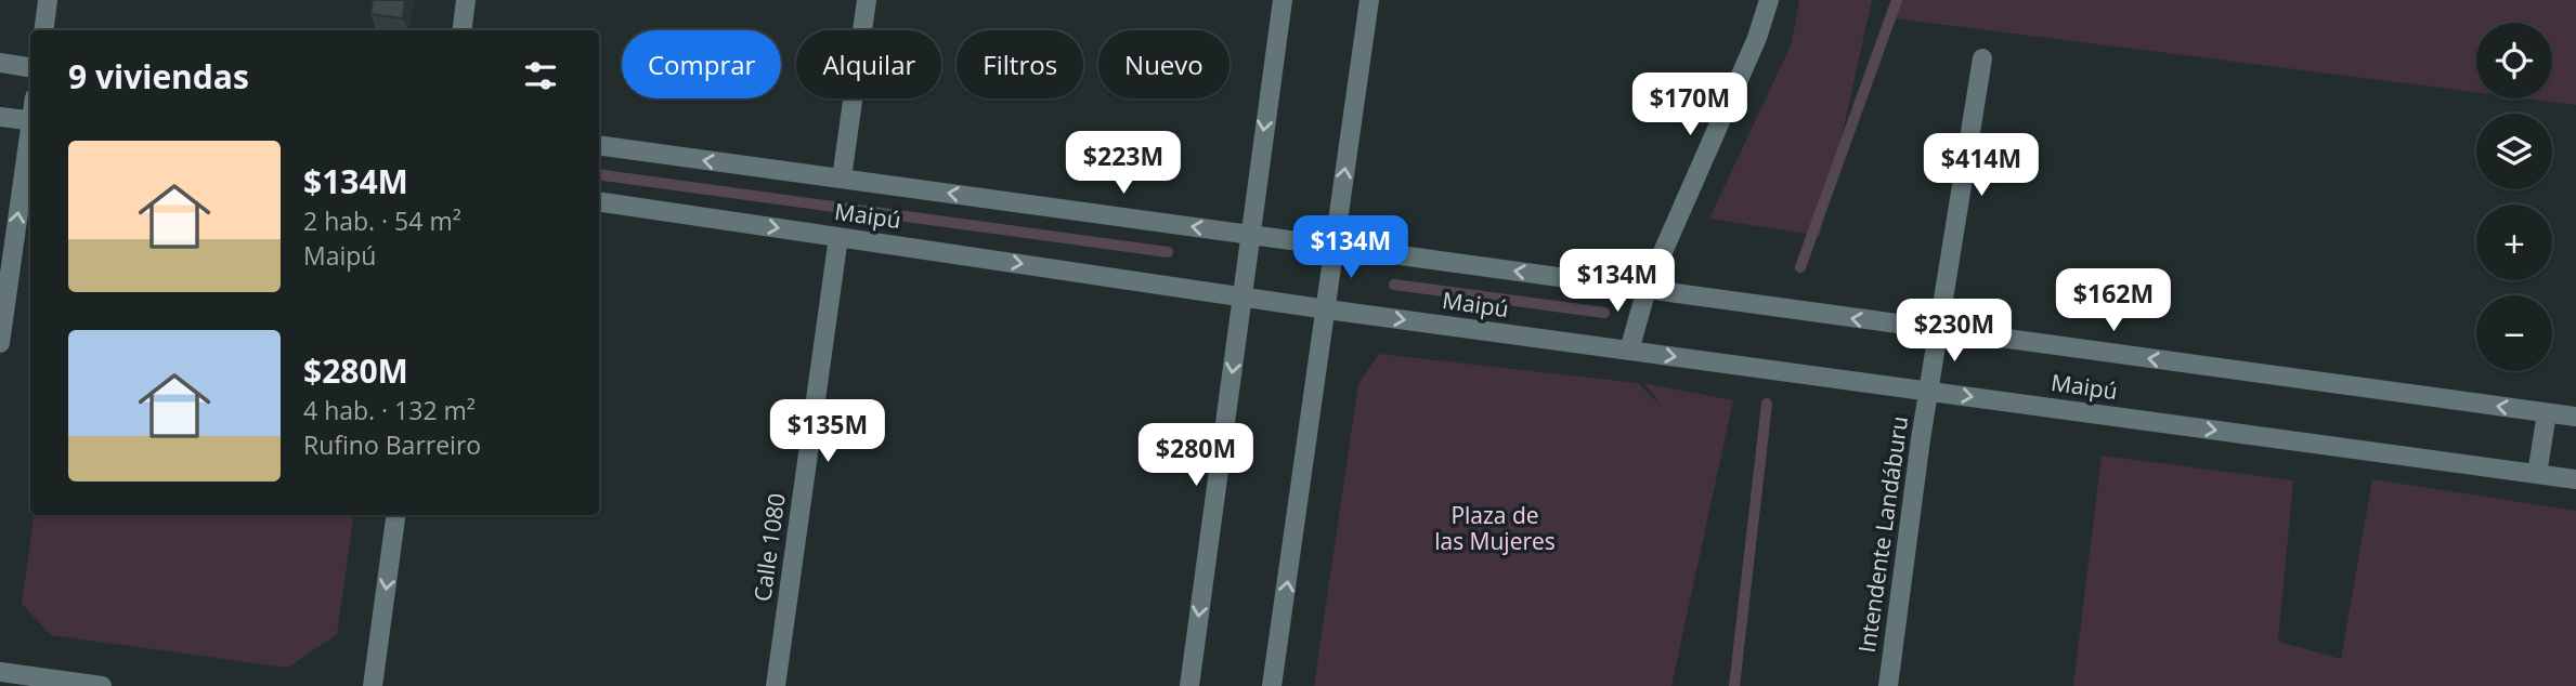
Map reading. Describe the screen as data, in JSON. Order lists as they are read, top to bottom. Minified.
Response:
{"streets":{"street":["Maipú","Intendente Landáburu","Calle 1080"]},"crossings":[["Maipú","Intendente Landáburu"],["Maipú","Calle 1080"]],"parks":["Plaza de las Mujeres"],"page":{"map_buttons":["+","−"],"chip":["Comprar","Alquilar","Filtros","Nuevo"],"heading":"9 viviendas","price":["$170M","$223M","$414M","$134M","$134M","$162M","$230M","$135M","$280M"],"list":[{"name":"$134M","note":"2 hab. · 54 m² · Maipú"},{"name":"$280M","note":"4 hab. · 132 m² · Rufino Barreiro"}]}}
